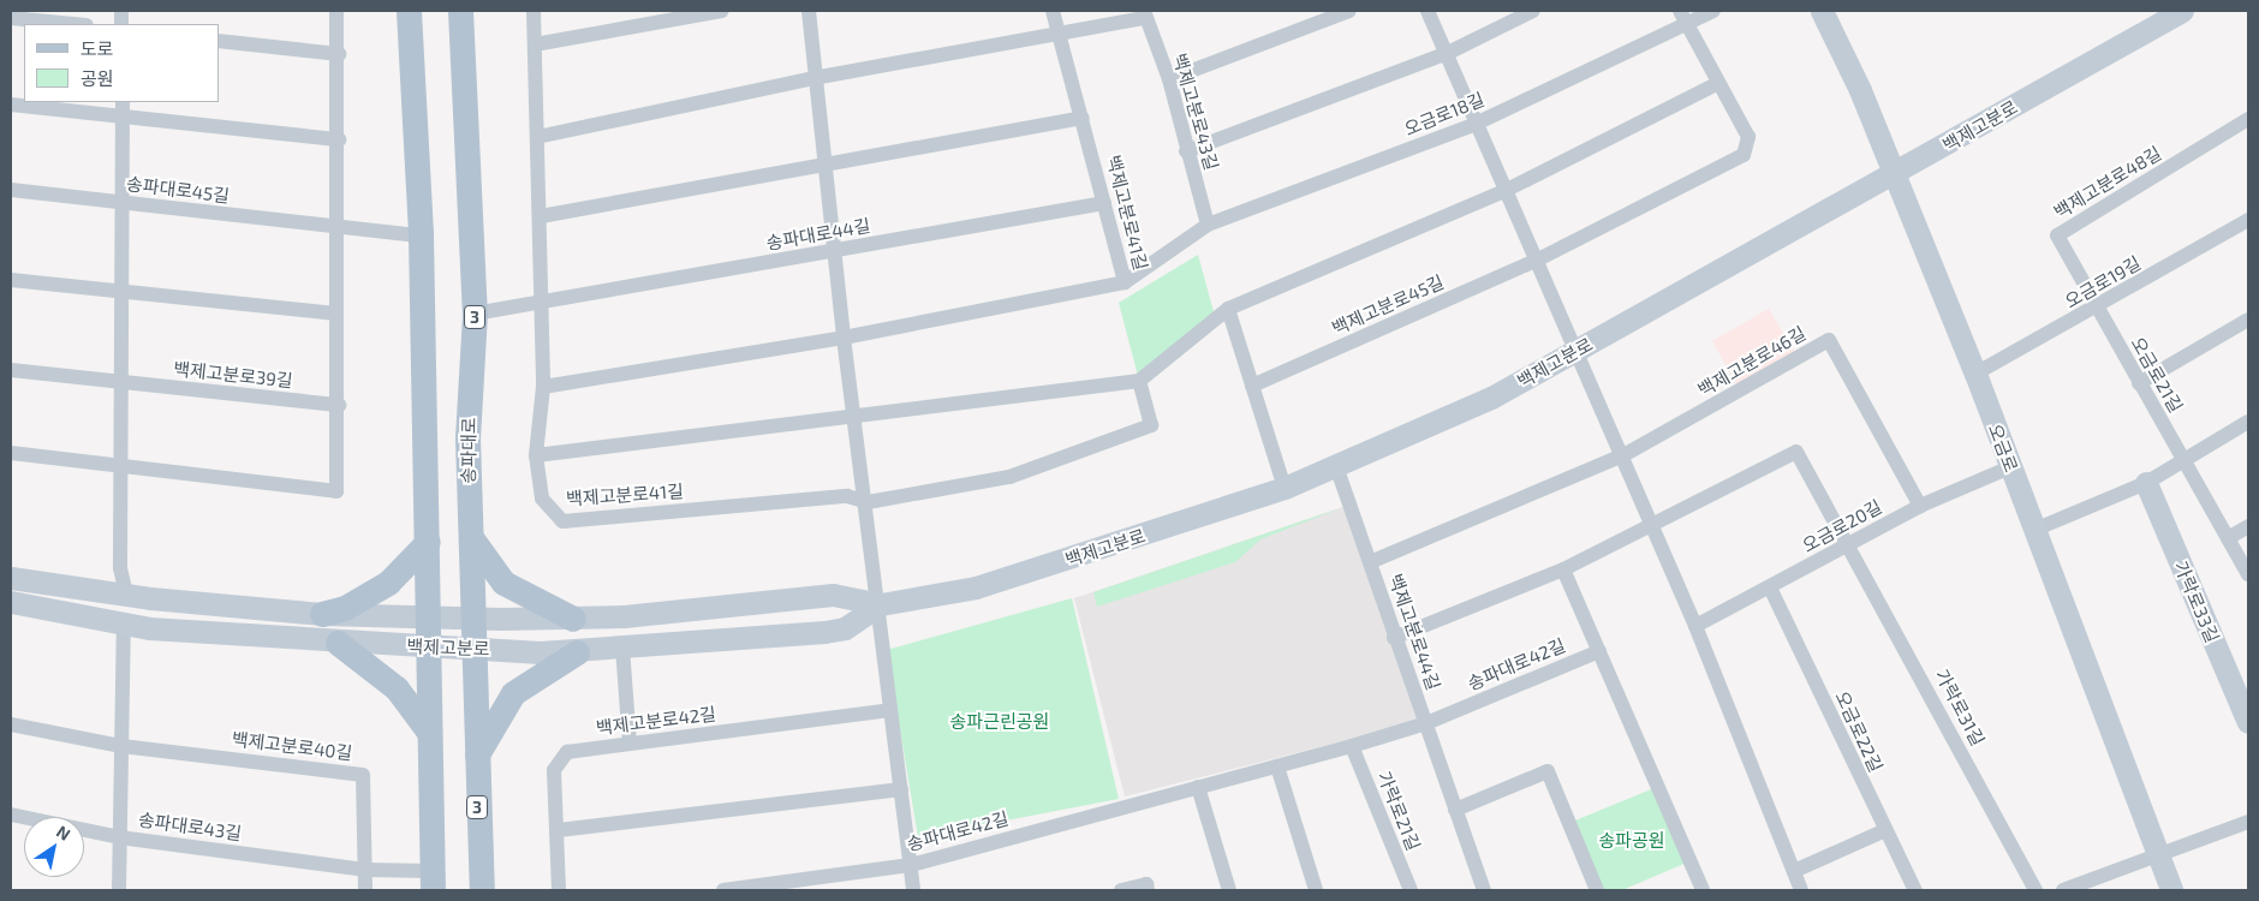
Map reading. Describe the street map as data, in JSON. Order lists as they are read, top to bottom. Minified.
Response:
{"streets":{"main road":["백제고분로","3","오금로","송파대로","가락로33길"],"street":["백제고분로43길","오금로18길","백제고분로48길","송파대로45길","백제고분로41길","송파대로44길","오금로19길","백제고분로45길","백제고분로46길","백제고분로39길","오금로21길","오금로20길","백제고분로44길","송파대로42길","가락로31길","백제고분로42길","오금로22길","백제고분로40길","가락로21길","송파대로43길"]},"crossings":[["백제고분로43길","오금로18길"],["오금로18길","백제고분로41길"],["백제고분로","오금로"],["백제고분로","송파대로"],["백제고분로","백제고분로44길"],["백제고분로48길","오금로19길"],["백제고분로48길","오금로21길"],["백제고분로41길","송파대로44길"],["송파대로44길","송파대로"],["오금로19길","오금로21길"],["오금로19길","오금로"],["백제고분로46길","오금로20길"],["백제고분로46길","백제고분로44길"],["오금로","오금로20길"],["오금로20길","가락로31길"],["오금로20길","오금로22길"],["백제고분로44길","송파대로42길"],["송파대로42길","가락로21길"],["백제고분로40길","송파대로43길"]],"parks":["송파근린공원","송파공원"],"legend":["도로","공원"],"north":"top right"}
